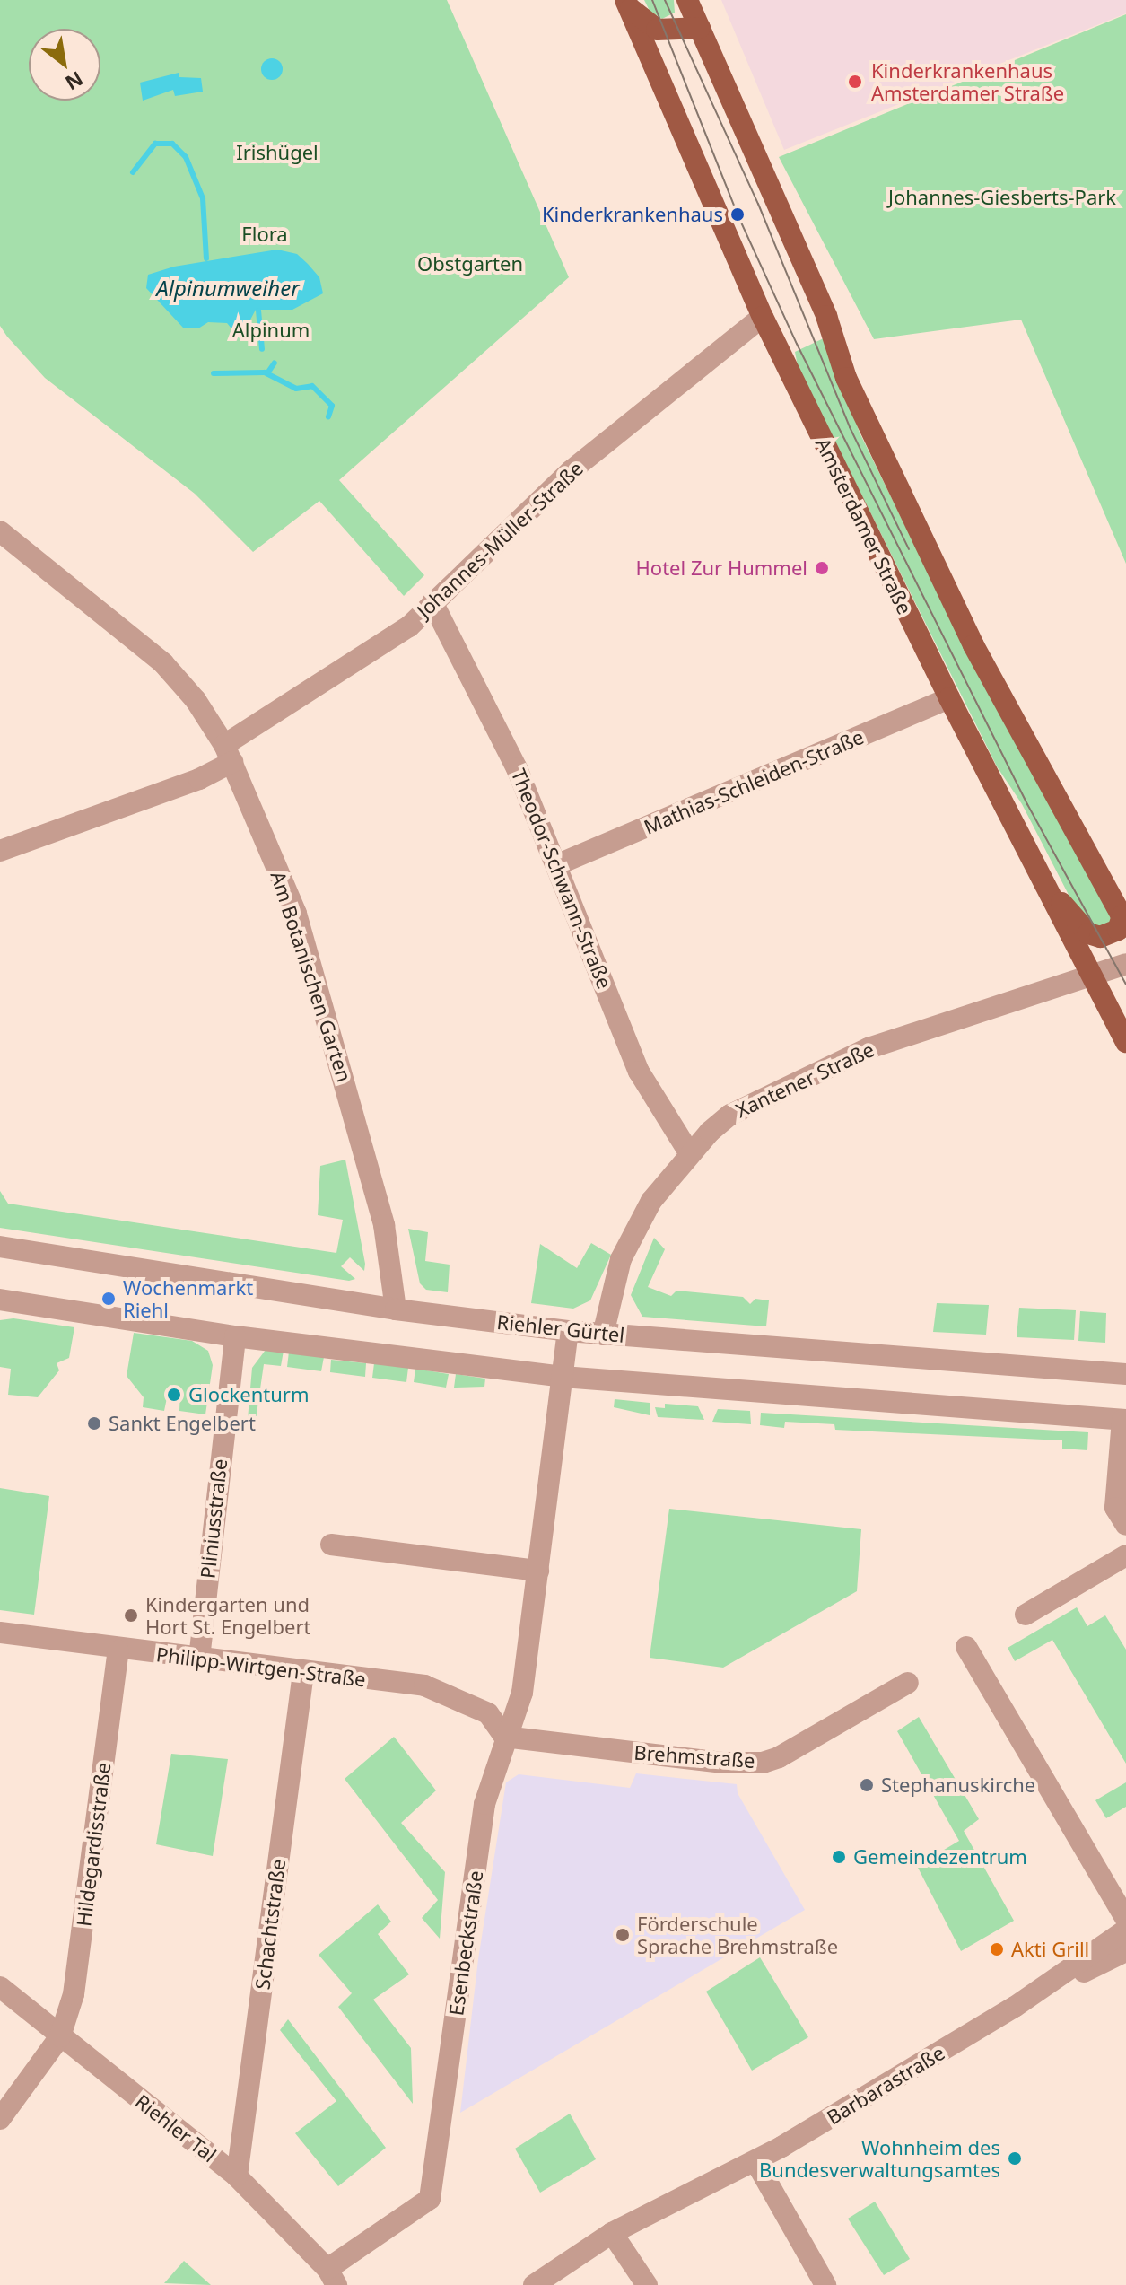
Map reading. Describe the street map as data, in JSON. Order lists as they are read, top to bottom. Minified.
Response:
{"streets":{"main road":["Amsterdamer Straße"],"street":["Johannes-Müller-Straße","Mathias-Schleiden-Straße","Theodor-Schwann-Straße","Am Botanischen Garten","Xantener Straße","Riehler Gürtel","Pliniusstraße","Philipp-Wirtgen-Straße","Brehmstraße","Hildegardisstraße","Schachtstraße","Esenbeckstraße","Barbarastraße","Riehler Tal"]},"crossings":[["Amsterdamer Straße","Johannes-Müller-Straße"],["Amsterdamer Straße","Mathias-Schleiden-Straße"],["Amsterdamer Straße","Xantener Straße"],["Johannes-Müller-Straße","Theodor-Schwann-Straße"],["Johannes-Müller-Straße","Am Botanischen Garten"],["Mathias-Schleiden-Straße","Theodor-Schwann-Straße"],["Theodor-Schwann-Straße","Xantener Straße"],["Am Botanischen Garten","Riehler Gürtel"],["Xantener Straße","Riehler Gürtel"],["Riehler Gürtel","Esenbeckstraße"],["Pliniusstraße","Philipp-Wirtgen-Straße"],["Philipp-Wirtgen-Straße","Brehmstraße"],["Philipp-Wirtgen-Straße","Hildegardisstraße"],["Philipp-Wirtgen-Straße","Schachtstraße"],["Philipp-Wirtgen-Straße","Esenbeckstraße"],["Brehmstraße","Esenbeckstraße"],["Hildegardisstraße","Riehler Tal"],["Schachtstraße","Riehler Tal"],["Esenbeckstraße","Riehler Tal"]],"water":["Alpinumweiher"],"parks":["Irishügel","Johannes-Giesberts-Park","Flora","Obstgarten","Alpinum"],"places":["Kinderkrankenhaus Amsterdamer Straße","Kinderkrankenhaus","Hotel Zur Hummel","Wochenmarkt Riehl","Glockenturm","Sankt Engelbert","Kindergarten und Hort St. Engelbert","Stephanuskirche","Gemeindezentrum","Förderschule Sprache Brehmstraße","Akti Grill","Wohnheim des Bundesverwaltungsamtes"],"north":"bottom right"}
